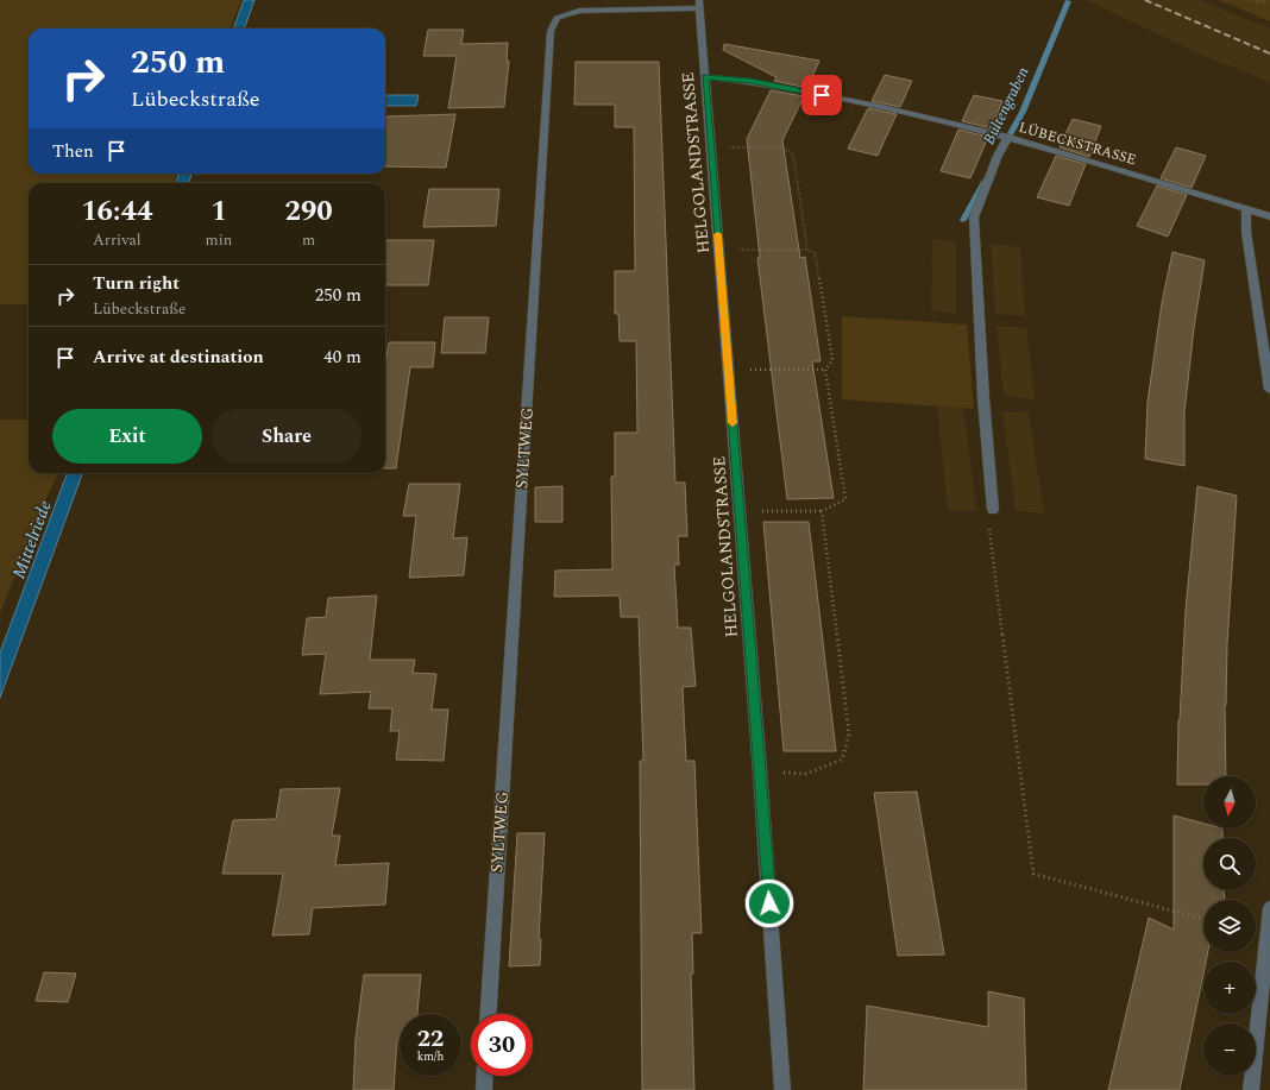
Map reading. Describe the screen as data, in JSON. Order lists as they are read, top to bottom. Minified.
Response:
{"streets":{"street":["LÜBECKSTRASSE","HELGOLANDSTRASSE","SYLTWEG"]},"crossings":[["LÜBECKSTRASSE","HELGOLANDSTRASSE"],["HELGOLANDSTRASSE","SYLTWEG"]],"water":["Bültengraben","Mittelriede"],"north":"bottom","page":{"turn":["250 m","Lübeckstraße"],"then":"Then","eta":["16:44","Arrival","1","min","290","m"],"list":[{"name":"Turn right","note":"Lübeckstraße","value":"250 m"},{"name":"Arrive at destination","value":"40 m"}],"buttons":["Exit","Share"],"map_buttons":["+","−"],"speed":"22 km/h","limit":"30"}}
